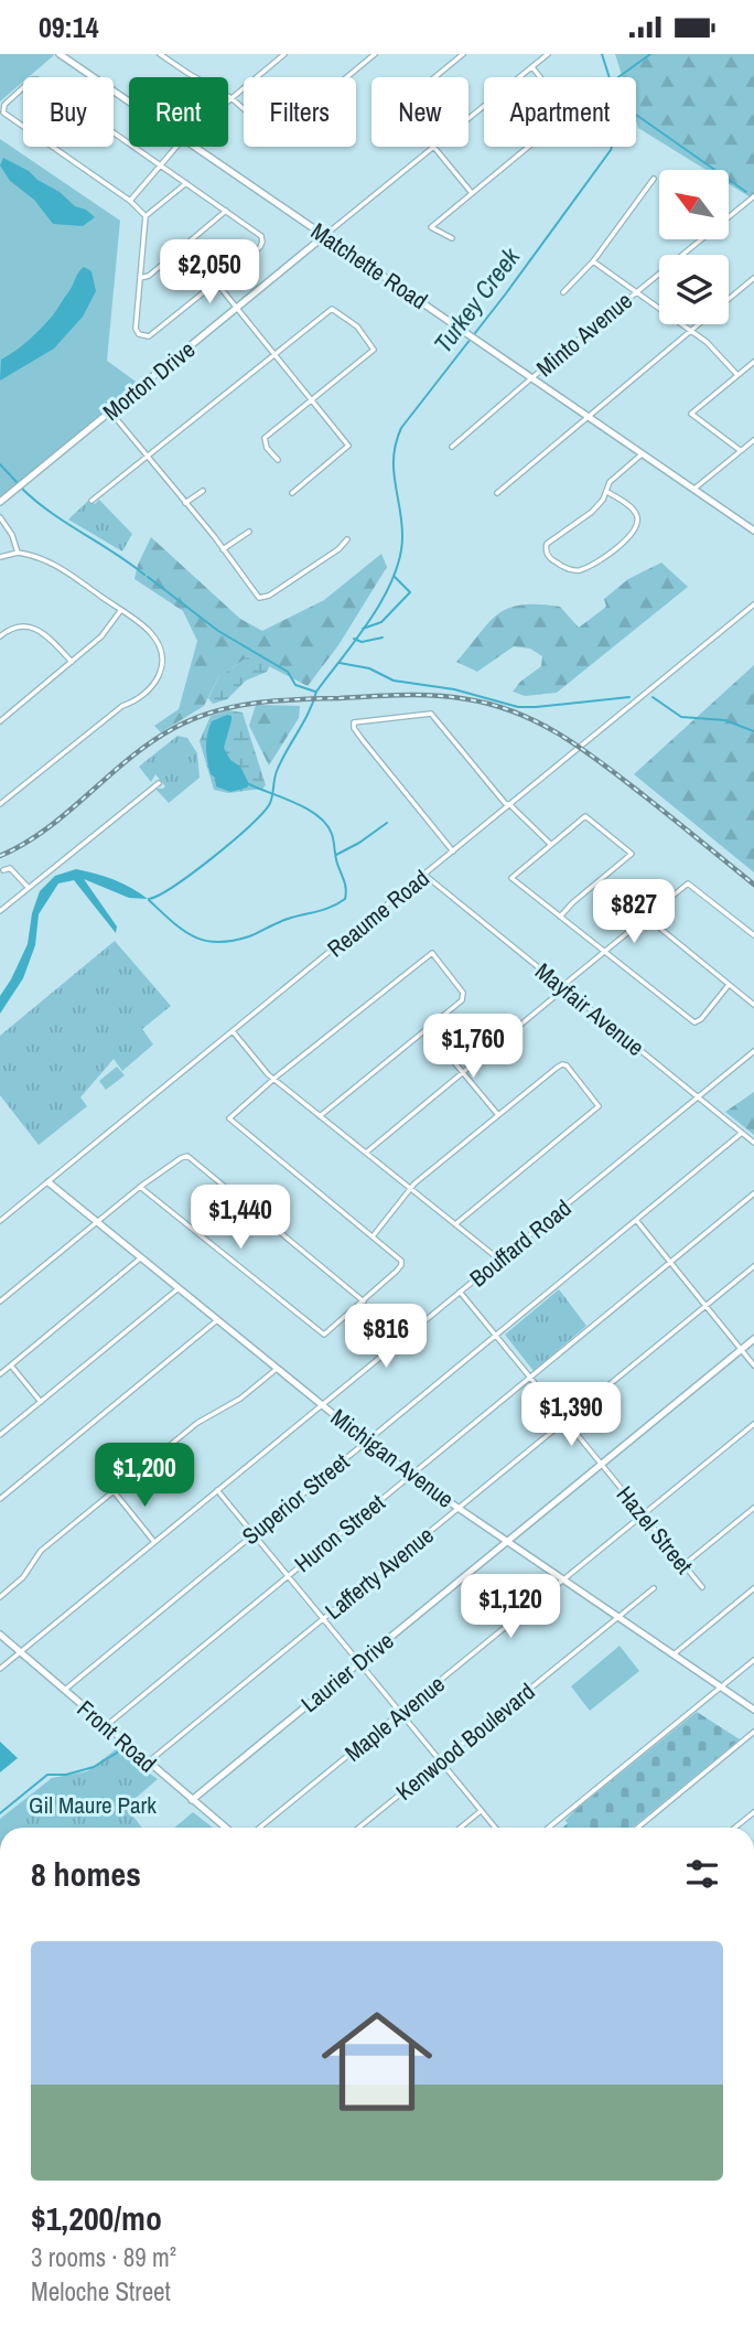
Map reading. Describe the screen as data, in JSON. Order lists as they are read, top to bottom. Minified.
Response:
{"streets":{"street":["Matchette Road","Minto Avenue","Morton Drive","Reaume Road","Mayfair Avenue","Bouffard Road","Michigan Avenue","Superior Street","Hazel Street","Huron Street","Lafferty Avenue","Laurier Drive","Maple Avenue","Front Road","Kenwood Boulevard"]},"crossings":[["Matchette Road","Minto Avenue"],["Matchette Road","Morton Drive"],["Reaume Road","Mayfair Avenue"],["Reaume Road","Michigan Avenue"],["Mayfair Avenue","Bouffard Road"],["Mayfair Avenue","Superior Street"],["Bouffard Road","Michigan Avenue"],["Bouffard Road","Hazel Street"],["Bouffard Road","Front Road"],["Michigan Avenue","Superior Street"],["Michigan Avenue","Huron Street"],["Michigan Avenue","Lafferty Avenue"],["Michigan Avenue","Laurier Drive"],["Michigan Avenue","Maple Avenue"],["Michigan Avenue","Kenwood Boulevard"],["Superior Street","Hazel Street"],["Superior Street","Front Road"],["Hazel Street","Huron Street"],["Hazel Street","Lafferty Avenue"],["Hazel Street","Laurier Drive"],["Hazel Street","Maple Avenue"],["Huron Street","Front Road"],["Lafferty Avenue","Front Road"],["Laurier Drive","Front Road"]],"water":["Turkey Creek"],"parks":["Gil Maure Park"],"north":"top left","page":{"status":"09:14","chip":["Buy","Rent","Filters","New","Apartment"],"price":["$2,050","$827","$1,760","$1,440","$816","$1,390","$1,200","$1,120"],"heading":"8 homes","list":[{"name":"$1,200/mo","note":"3 rooms · 89 m² · Meloche Street"}]}}
